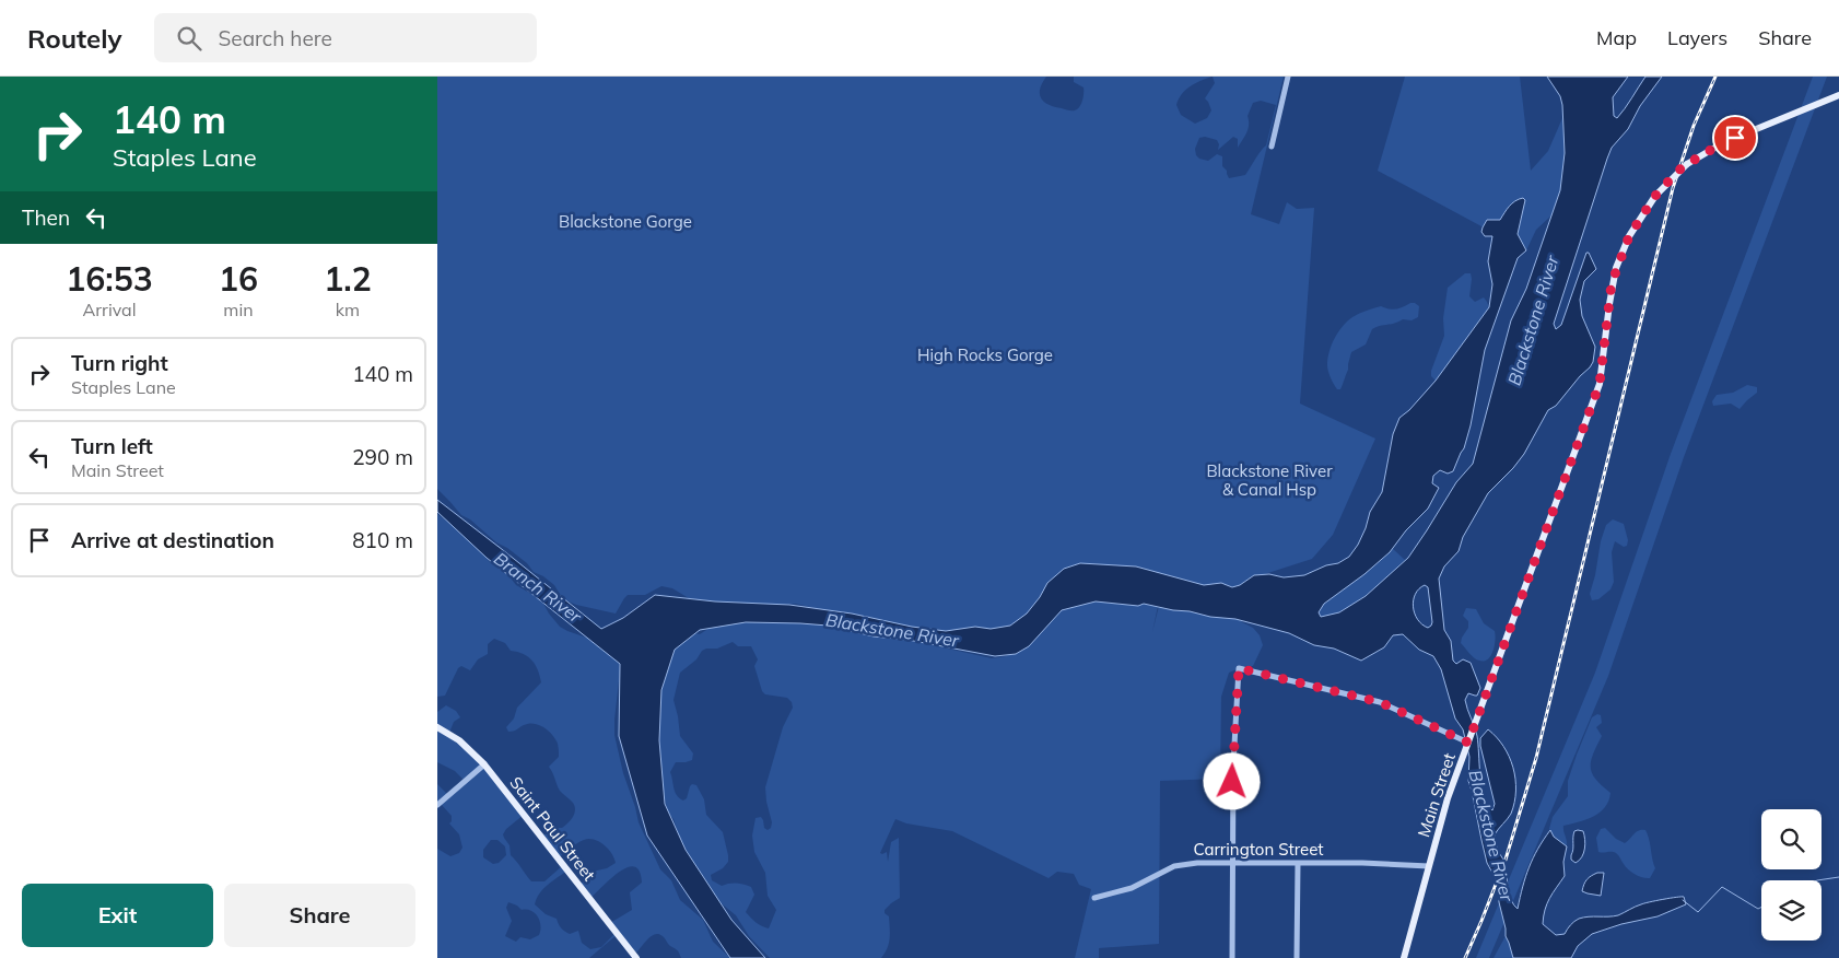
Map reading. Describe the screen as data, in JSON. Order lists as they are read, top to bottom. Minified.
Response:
{"streets":{"main road":["Main Street","Saint Paul Street"],"street":["Carrington Street"]},"crossings":[["Main Street","Carrington Street"]],"water":["Blackstone River","Branch River"],"parks":["Blackstone Gorge","High Rocks Gorge","Blackstone River & Canal Hsp"],"page":{"header":"Routely","search":"Search here","nav":["Map","Layers","Share"],"turn":["140 m","Staples Lane"],"then":"Then","eta":["16:53","Arrival","16","min","1.2","km"],"list":[{"name":"Turn right","note":"Staples Lane","value":"140 m"},{"name":"Turn left","note":"Main Street","value":"290 m"},{"name":"Arrive at destination","value":"810 m"}],"buttons":["Exit","Share"]}}
